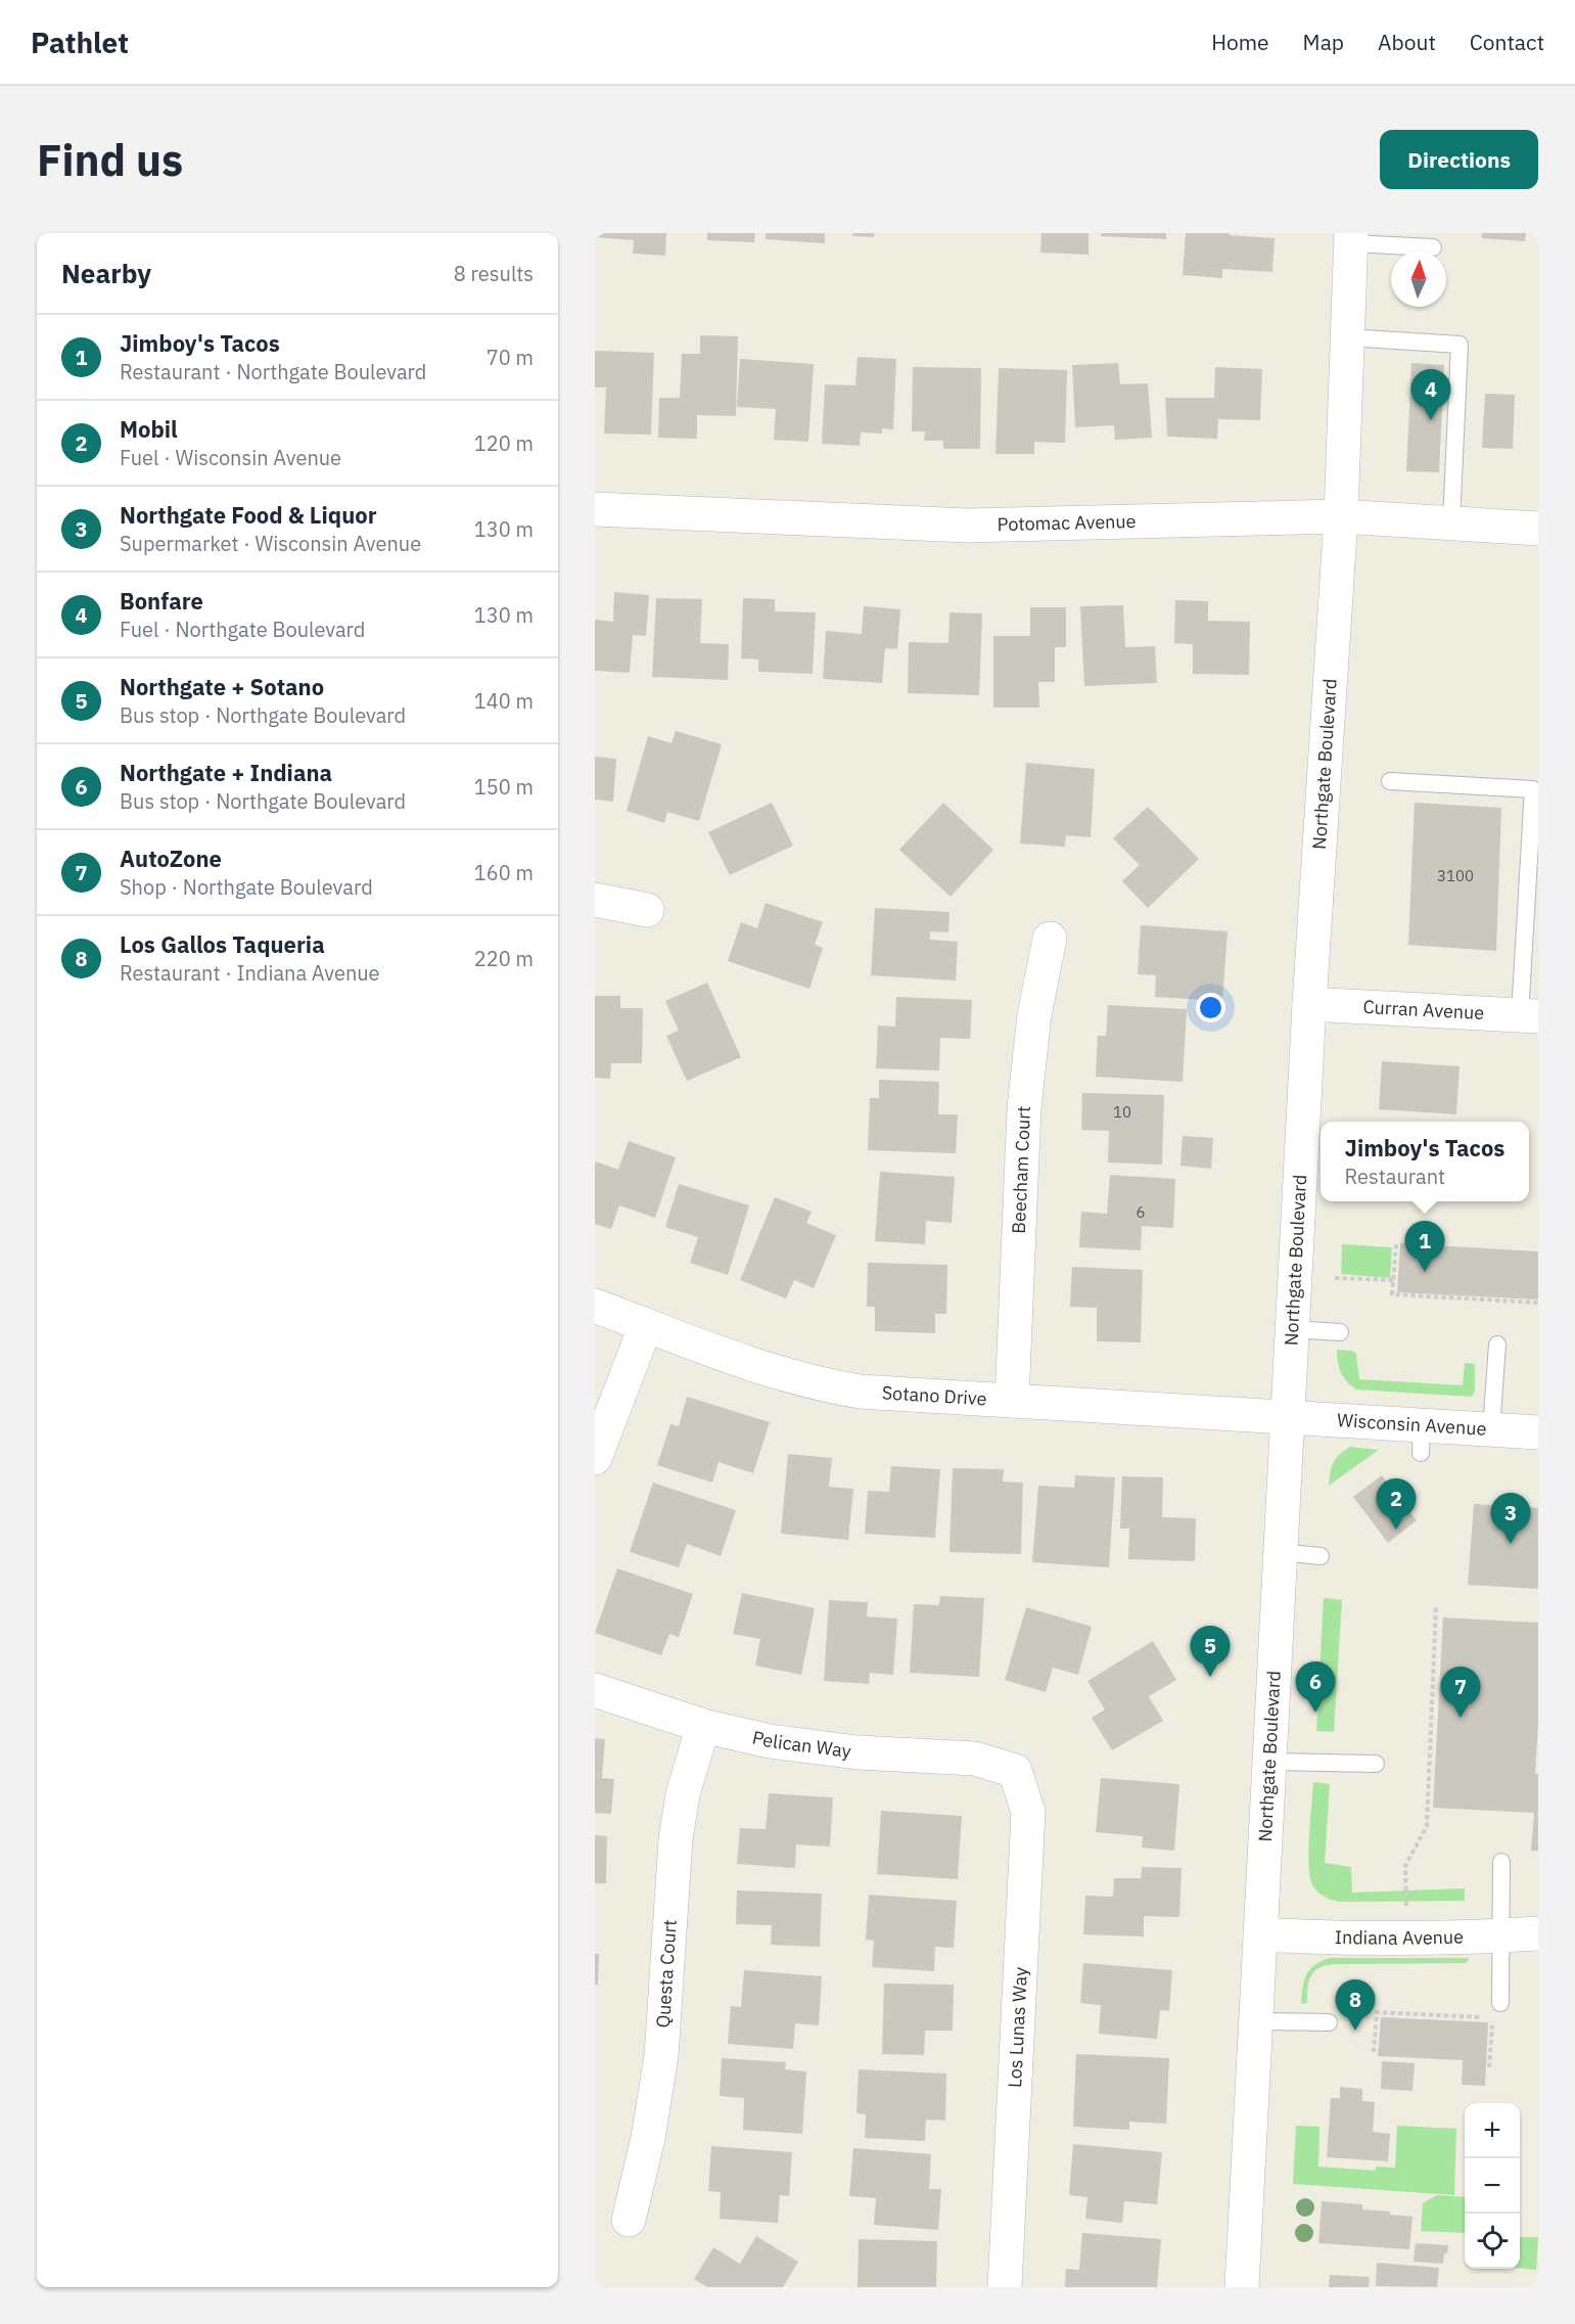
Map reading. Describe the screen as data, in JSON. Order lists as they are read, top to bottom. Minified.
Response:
{"streets":{"street":["Potomac Avenue","Northgate Boulevard","Curran Avenue","Beecham Court","Sotano Drive","Wisconsin Avenue","Pelican Way","Indiana Avenue","Questa Court","Los Lunas Way"]},"crossings":[["Potomac Avenue","Northgate Boulevard"],["Northgate Boulevard","Curran Avenue"],["Northgate Boulevard","Sotano Drive"],["Northgate Boulevard","Wisconsin Avenue"],["Northgate Boulevard","Indiana Avenue"],["Beecham Court","Sotano Drive"],["Sotano Drive","Wisconsin Avenue"],["Pelican Way","Questa Court"],["Pelican Way","Los Lunas Way"]],"house_numbers":["3100","10","6"],"north":"top","page":{"header":"Pathlet","nav":["Home","Map","About","Contact"],"buttons":"Directions","title":"Find us","heading":["Nearby","8 results"],"list":[{"mark":"1","name":"Jimboy's Tacos","note":"Restaurant · Northgate Boulevard","value":"70 m"},{"mark":"2","name":"Mobil","note":"Fuel · Wisconsin Avenue","value":"120 m"},{"mark":"3","name":"Northgate Food & Liquor","note":"Supermarket · Wisconsin Avenue","value":"130 m"},{"mark":"4","name":"Bonfare","note":"Fuel · Northgate Boulevard","value":"130 m"},{"mark":"5","name":"Northgate + Sotano","note":"Bus stop · Northgate Boulevard","value":"140 m"},{"mark":"6","name":"Northgate + Indiana","note":"Bus stop · Northgate Boulevard","value":"150 m"},{"mark":"7","name":"AutoZone","note":"Shop · Northgate Boulevard","value":"160 m"},{"mark":"8","name":"Los Gallos Taqueria","note":"Restaurant · Indiana Avenue","value":"220 m"}],"pins":["4","1","2","3","5","6","7","8"],"popup":["Jimboy's Tacos","Restaurant"],"map_buttons":["+","−"]}}
